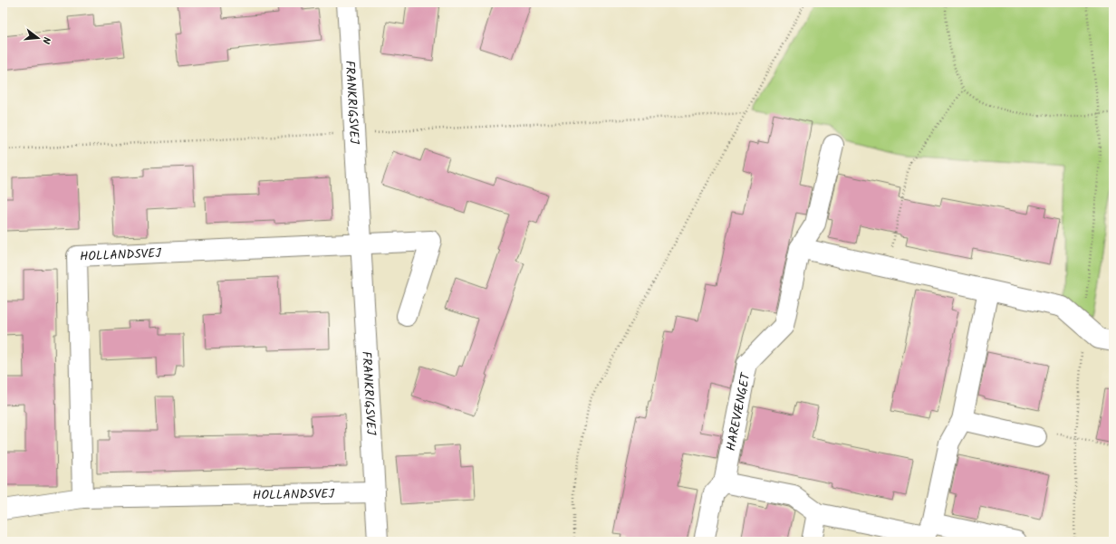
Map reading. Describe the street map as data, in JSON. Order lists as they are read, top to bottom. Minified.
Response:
{"streets":{"street":["FRANKRIGSVEJ","HOLLANDSVEJ","HAREVÆNGET"]},"crossings":[["FRANKRIGSVEJ","HOLLANDSVEJ"]],"north":"right"}
